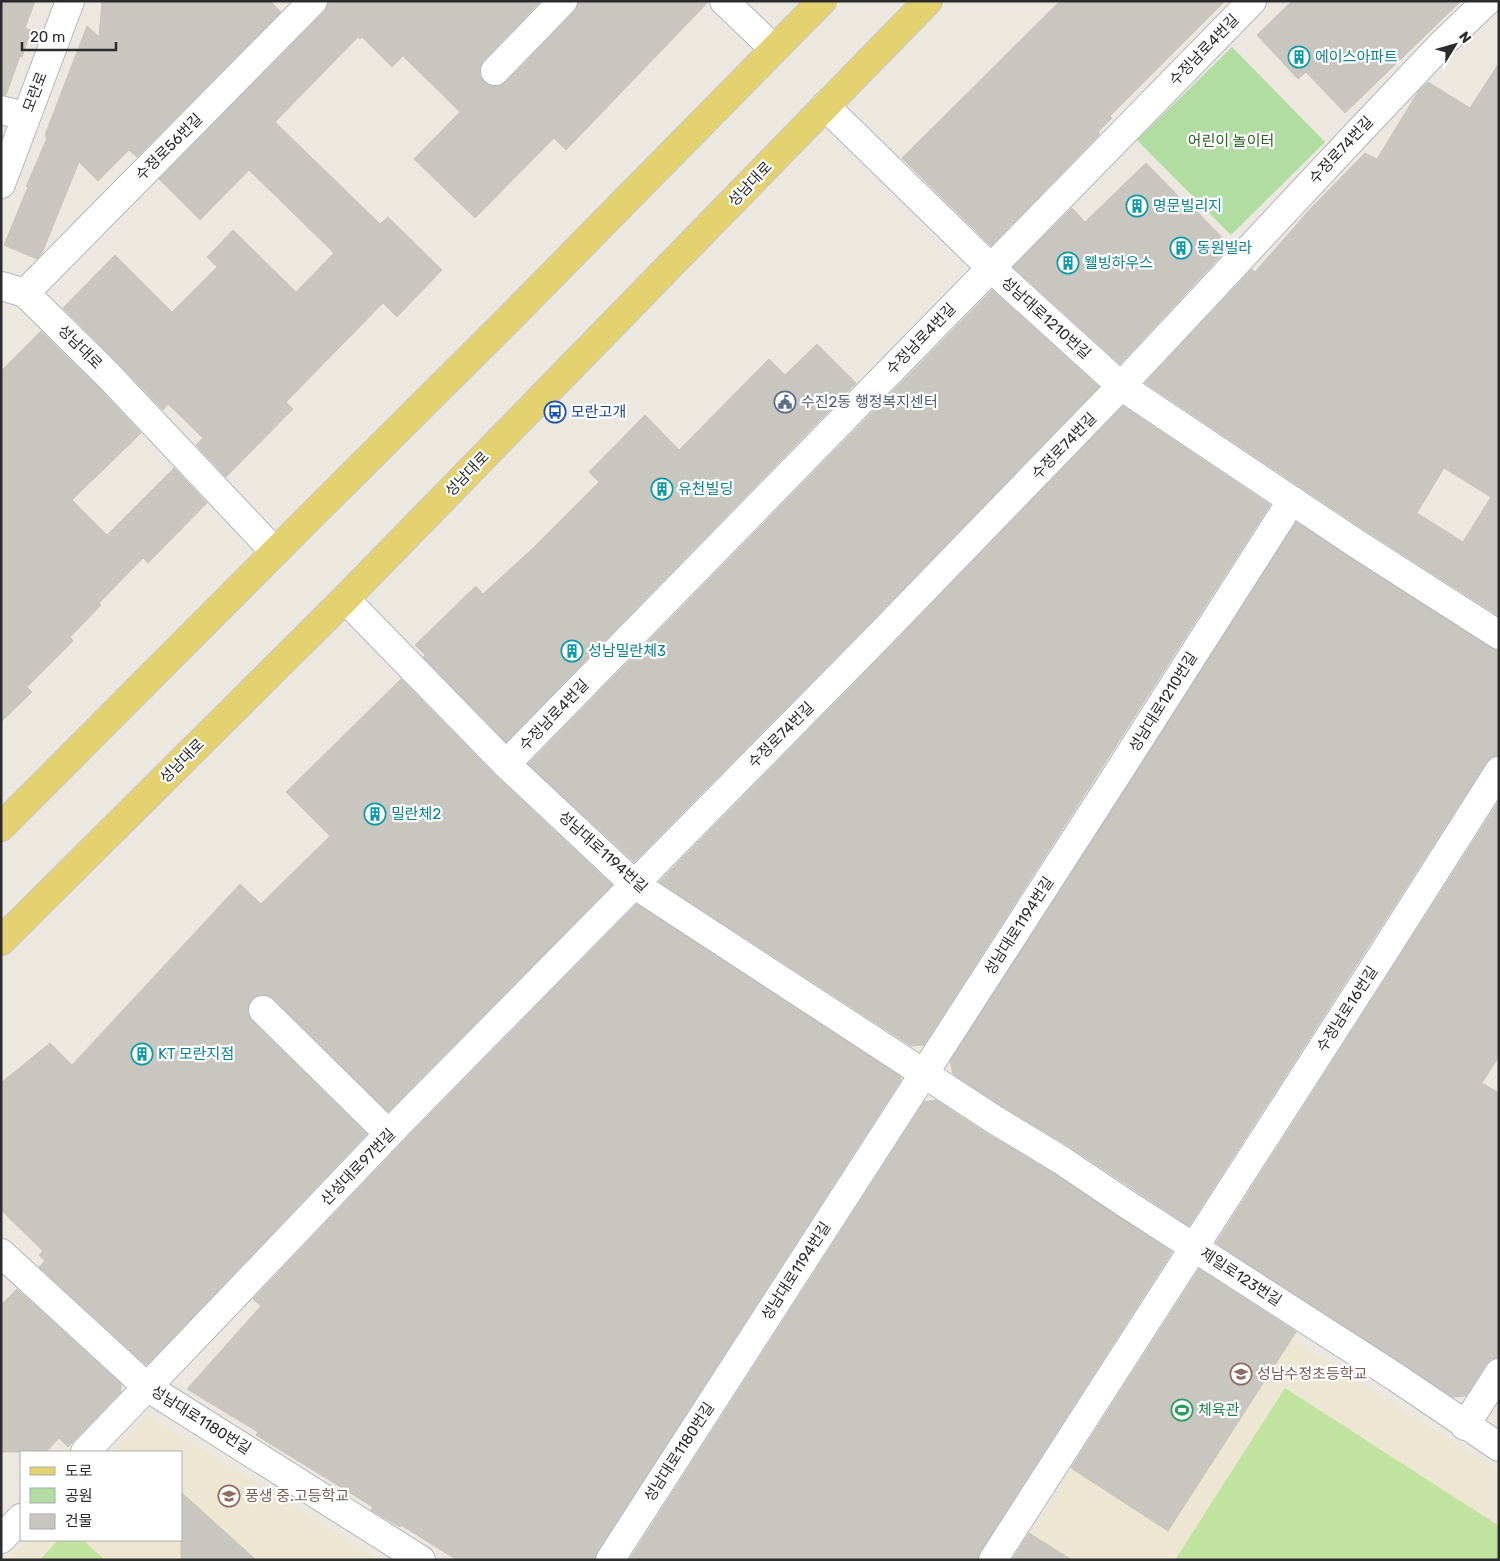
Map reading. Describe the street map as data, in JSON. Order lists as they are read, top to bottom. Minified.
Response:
{"streets":{"main road":["성남대로"],"street":["수정남로4번길","모란로","수정로56번길","수정로74번길","성남대로1210번길","성남대로1194번길","수정남로16번길","산성대로97번길","제일로123번길","성남대로1180번길"]},"crossings":[["수정남로4번길","성남대로1210번길"],["수정남로4번길","성남대로1194번길"],["수정로56번길","성남대로"],["수정로74번길","성남대로1210번길"],["수정로74번길","성남대로1194번길"],["수정로74번길","산성대로97번길"],["성남대로","성남대로1210번길"],["성남대로","성남대로1194번길"],["성남대로1210번길","성남대로1194번길"],["성남대로1194번길","수정남로16번길"],["성남대로1194번길","산성대로97번길"],["성남대로1194번길","제일로123번길"],["성남대로1194번길","성남대로1180번길"],["수정남로16번길","제일로123번길"],["산성대로97번길","성남대로1180번길"]],"parks":["어린이 놀이터"],"places":{"building":["에이스아파트","명문빌리지","동원빌라","웰빙하우스","유천빌딩","성남밀란체3","밀란체2","KT 모란지점"],"public building":["수진2동 행정복지센터"],"bus stop":["모란고개"],"school or university":["성남수정초등학교","풍생 중.고등학교"],"sports":["체육관"]},"legend":["도로","공원","건물"],"scale_bar":"20 m","north":"top right"}
